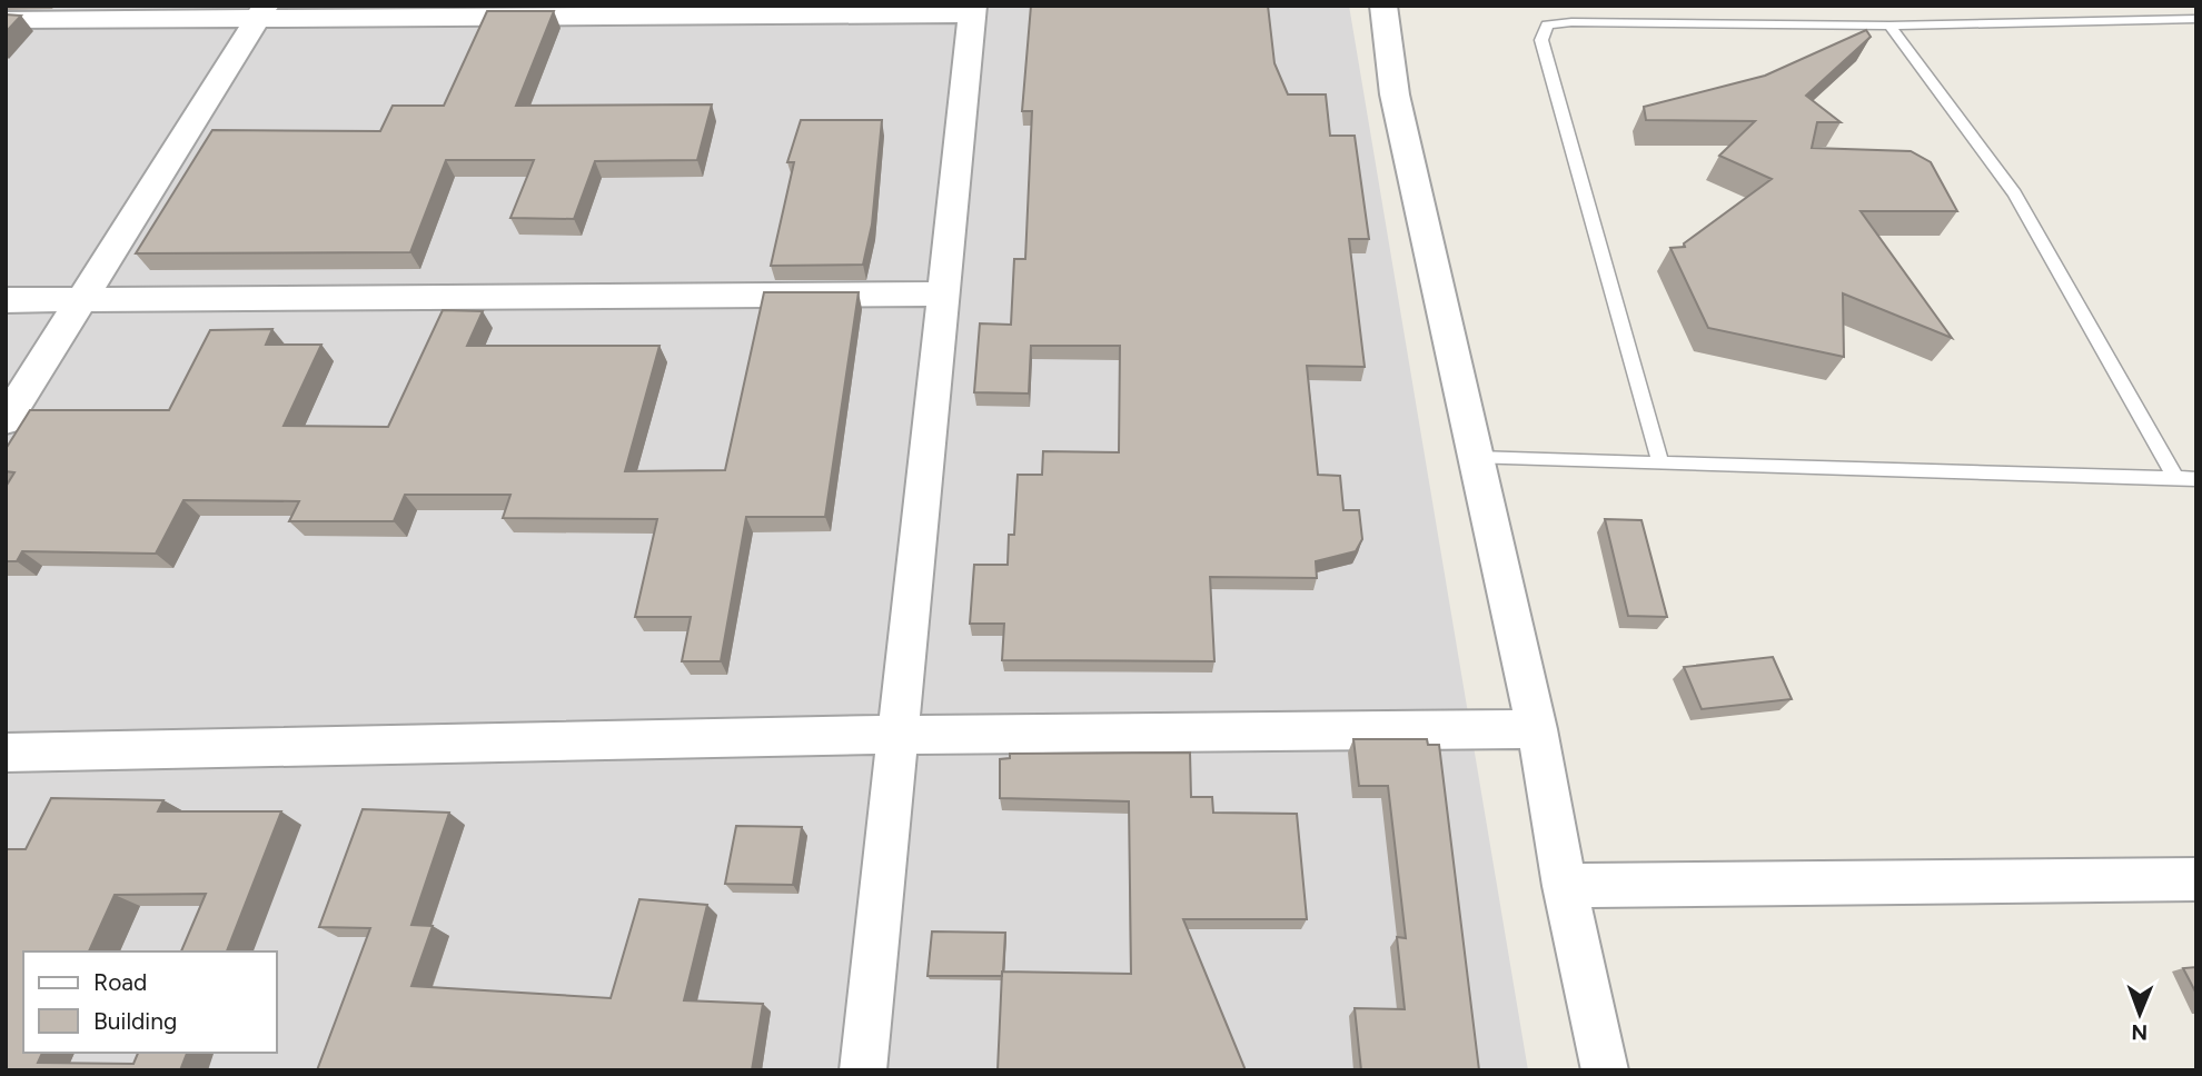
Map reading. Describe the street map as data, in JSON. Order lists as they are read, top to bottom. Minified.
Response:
{"legend":["Road","Building"],"north":"bottom"}
